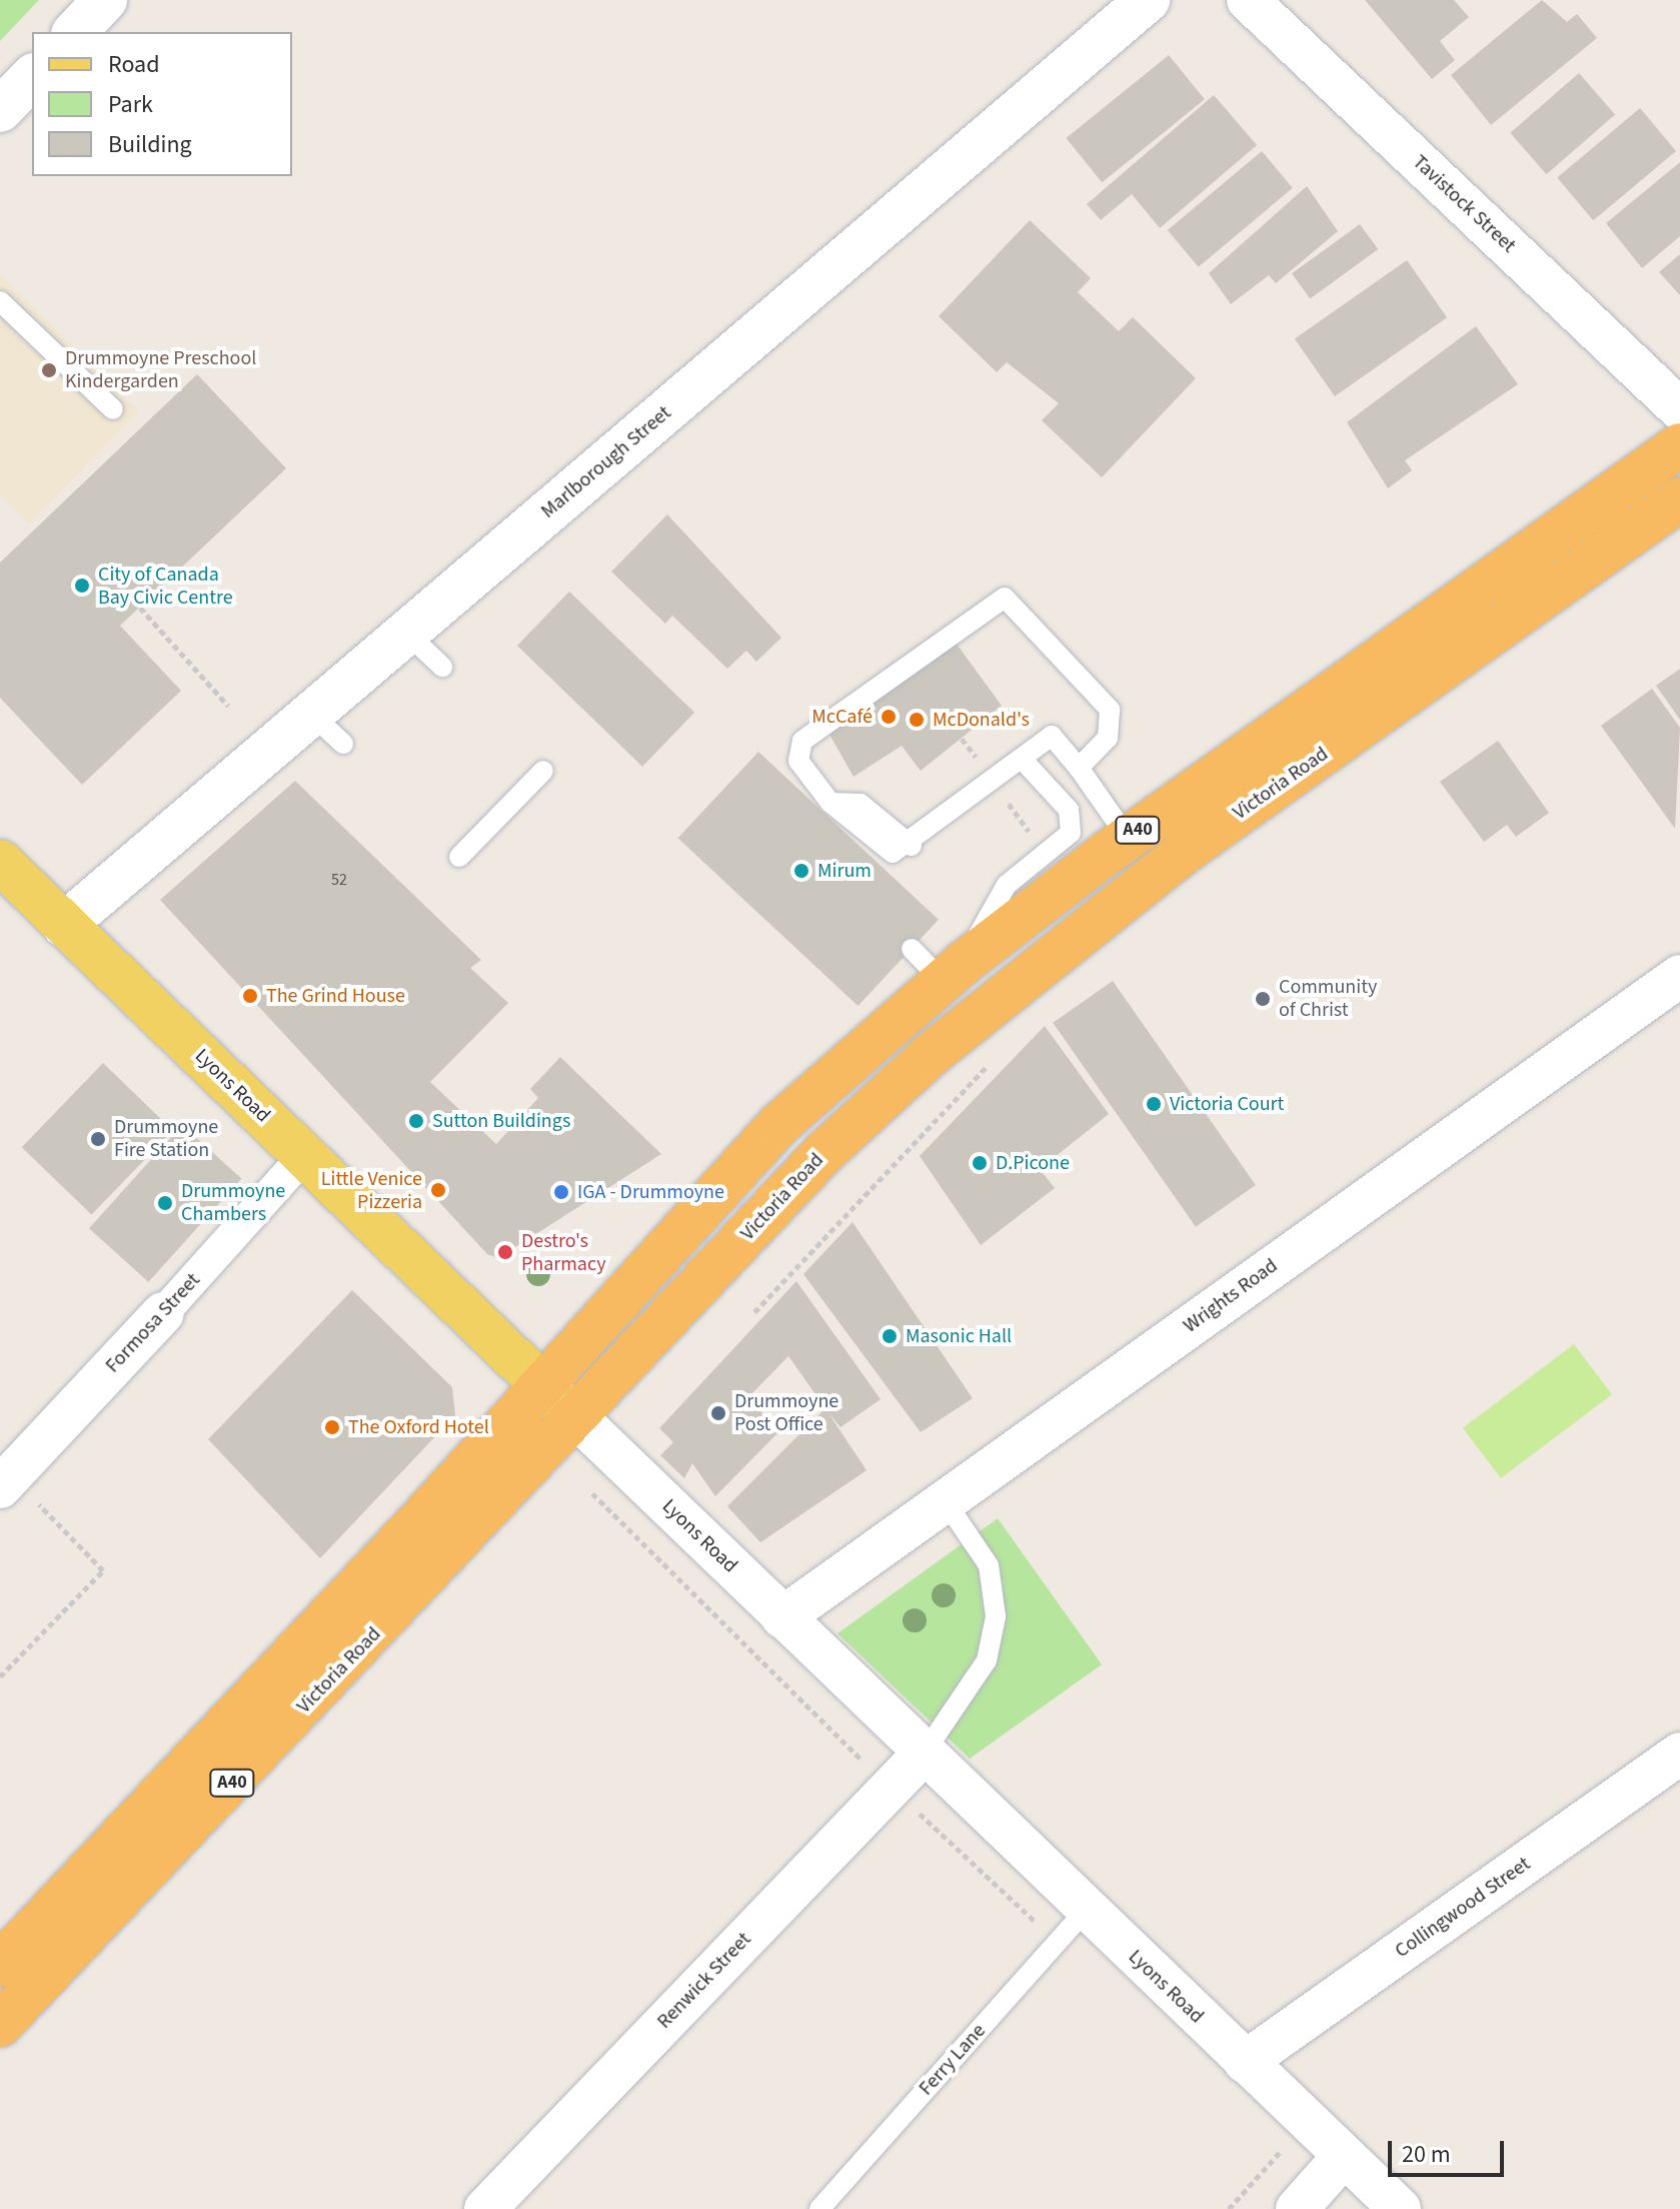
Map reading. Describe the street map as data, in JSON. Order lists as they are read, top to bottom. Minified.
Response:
{"streets":{"highway":["Victoria Road","A40"],"main road":["Lyons Road"],"street":["Tavistock Street","Marlborough Street","Wrights Road","Formosa Street","Collingwood Street","Renwick Street"],"lane":["Ferry Lane"]},"crossings":[["Marlborough Street","Lyons Road"],["Victoria Road","Lyons Road"],["A40","Lyons Road"],["Lyons Road","Wrights Road"],["Lyons Road","Formosa Street"],["Lyons Road","Collingwood Street"],["Lyons Road","Renwick Street"],["Lyons Road","Ferry Lane"]],"places":["Drummoyne Preschool Kindergarden","City of Canada Bay Civic Centre","McCafé","McDonald's","Mirum","The Grind House","Community of Christ","Victoria Court","Sutton Buildings","Drummoyne Fire Station","D.Picone","Little Venice Pizzeria","IGA - Drummoyne","Drummoyne Chambers","Destro's Pharmacy","Masonic Hall","Drummoyne Post Office","The Oxford Hotel"],"house_numbers":["52"],"legend":["Road","Park","Building"],"scale_bar":"20 m"}
